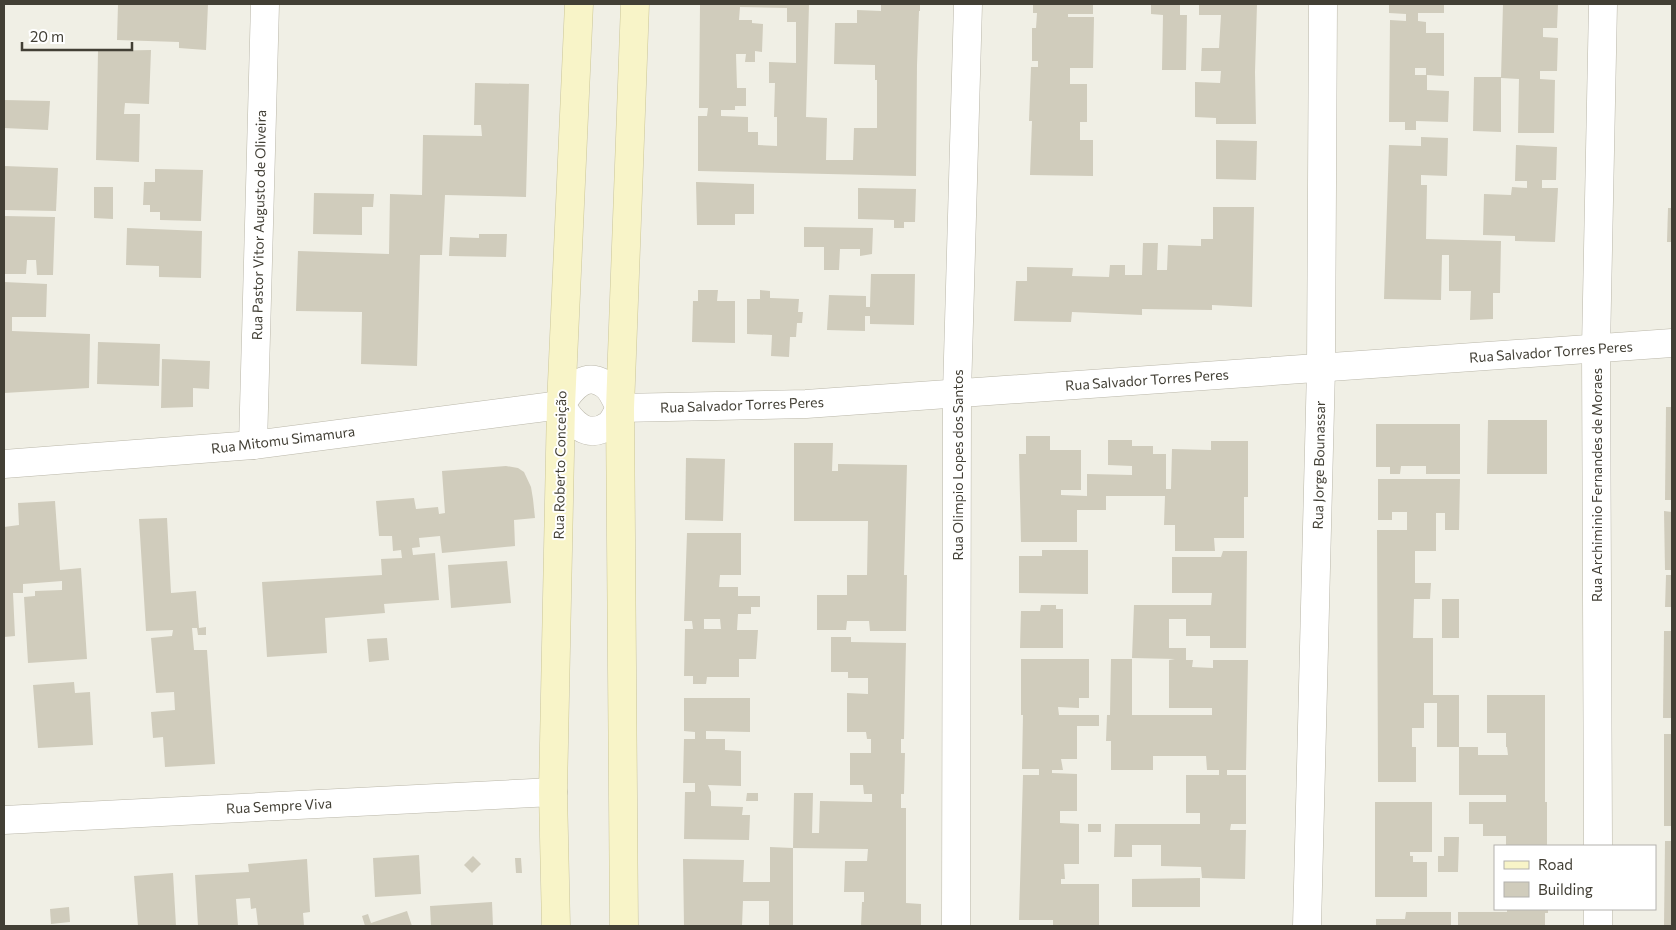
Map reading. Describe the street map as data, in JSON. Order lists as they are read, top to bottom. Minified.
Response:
{"streets":{"street":["Rua Pastor Vitor Augusto de Oliveira","Rua Salvador Torres Peres","Rua Mitomu Simamura","Rua Roberto Conceição","Rua Olimpio Lopes dos Santos","Rua Jorge Bounassar","Rua Archiminio Fernandes de Moraes","Rua Sempre Viva"]},"crossings":[["Rua Pastor Vitor Augusto de Oliveira","Rua Mitomu Simamura"],["Rua Salvador Torres Peres","Rua Mitomu Simamura"],["Rua Salvador Torres Peres","Rua Roberto Conceição"],["Rua Salvador Torres Peres","Rua Olimpio Lopes dos Santos"],["Rua Salvador Torres Peres","Rua Jorge Bounassar"],["Rua Salvador Torres Peres","Rua Archiminio Fernandes de Moraes"],["Rua Mitomu Simamura","Rua Roberto Conceição"],["Rua Roberto Conceição","Rua Sempre Viva"]],"legend":["Road","Building"],"scale_bar":"20 m"}
